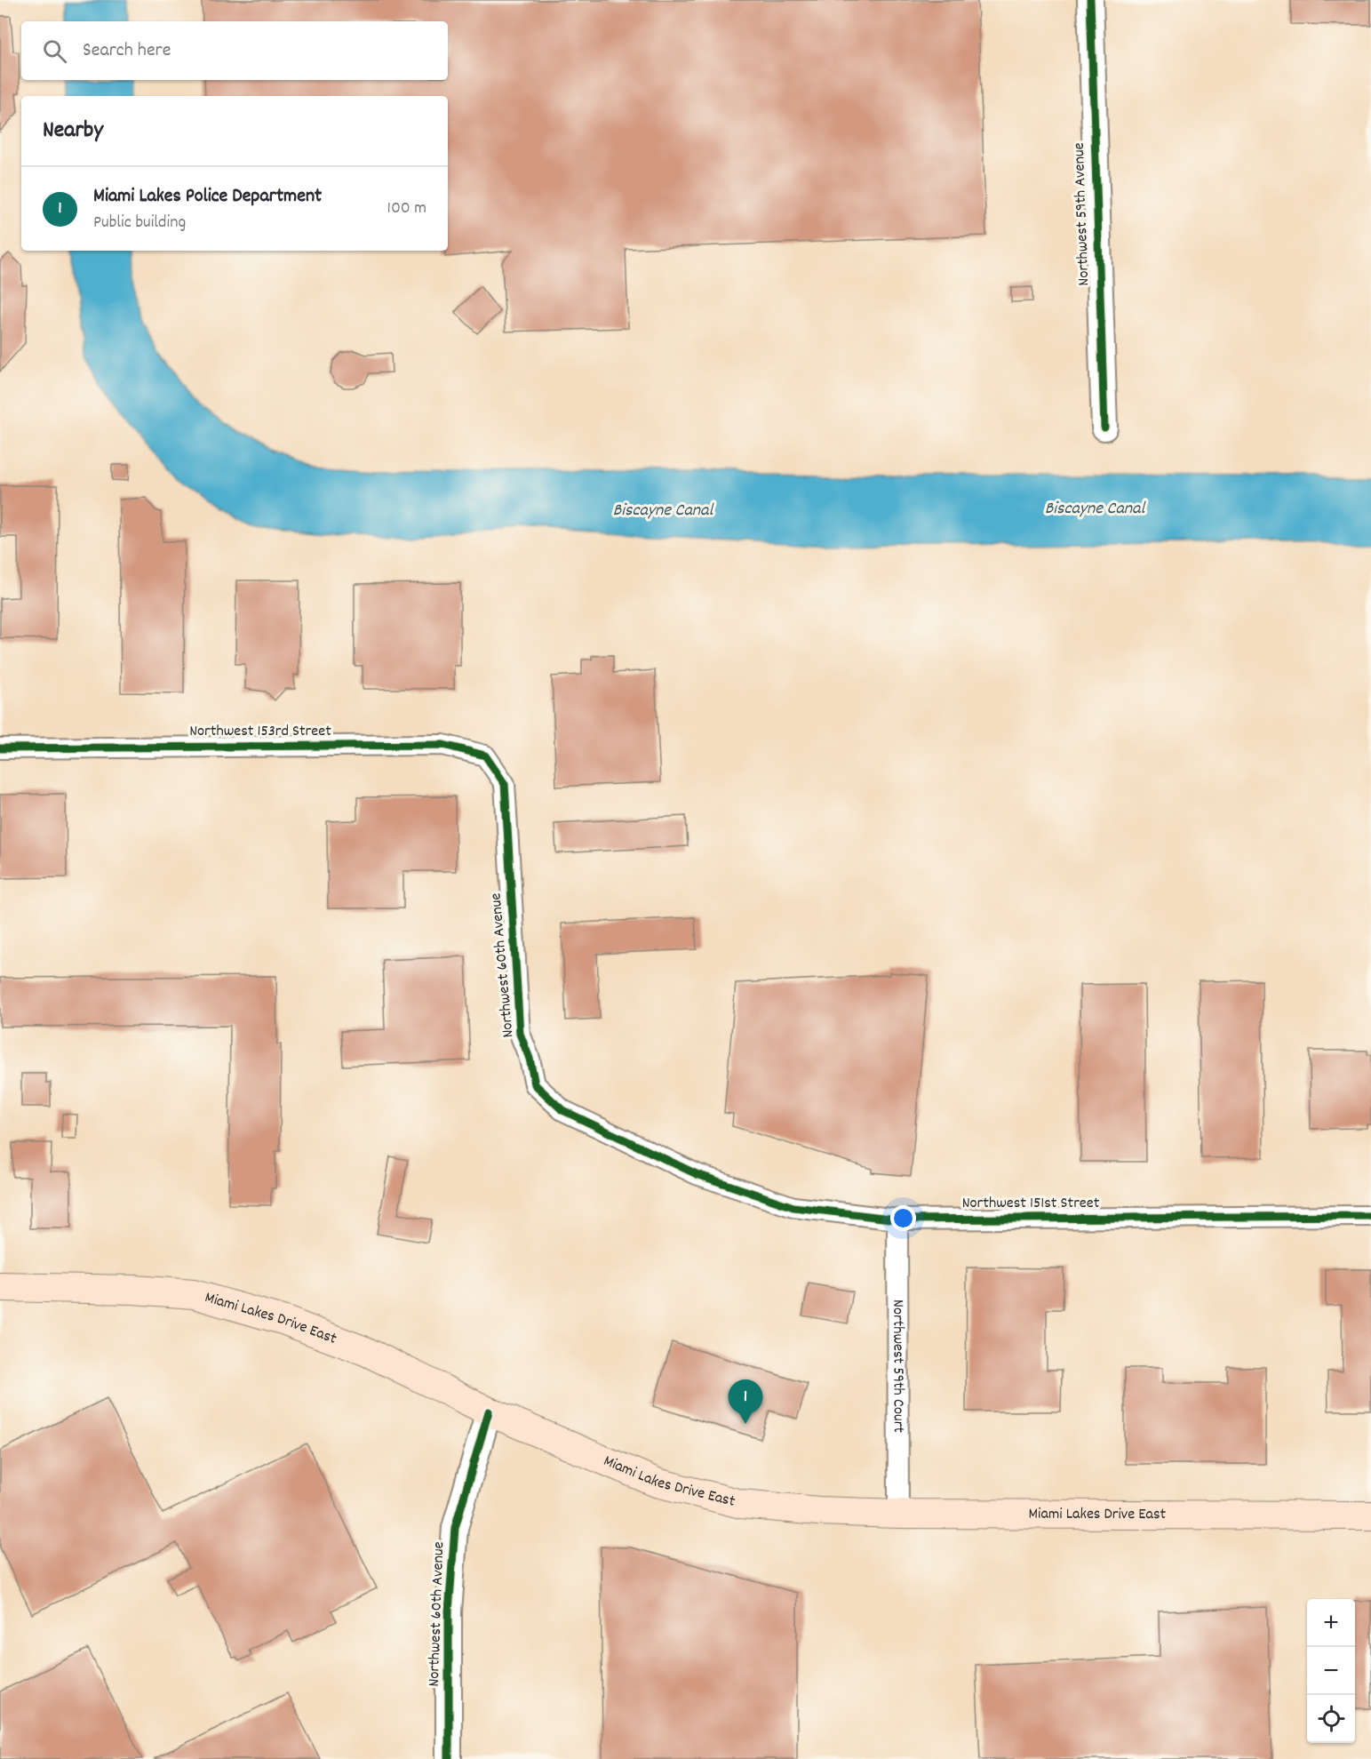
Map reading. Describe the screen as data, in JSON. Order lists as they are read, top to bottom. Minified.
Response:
{"streets":{"main road":["Miami Lakes Drive East"],"street":["Northwest 59th Avenue","Northwest 153rd Street","Northwest 60th Avenue","Northwest 151st Street","Northwest 59th Court"]},"crossings":[["Northwest 153rd Street","Northwest 60th Avenue"],["Northwest 60th Avenue","Northwest 151st Street"],["Northwest 60th Avenue","Miami Lakes Drive East"],["Northwest 151st Street","Northwest 59th Court"],["Miami Lakes Drive East","Northwest 59th Court"]],"water":["Biscayne Canal"],"page":{"search":"Search here","heading":"Nearby","list":[{"mark":"1","name":"Miami Lakes Police Department","note":"Public building","value":"100 m"}],"pins":"1","map_buttons":["+","−"]}}
